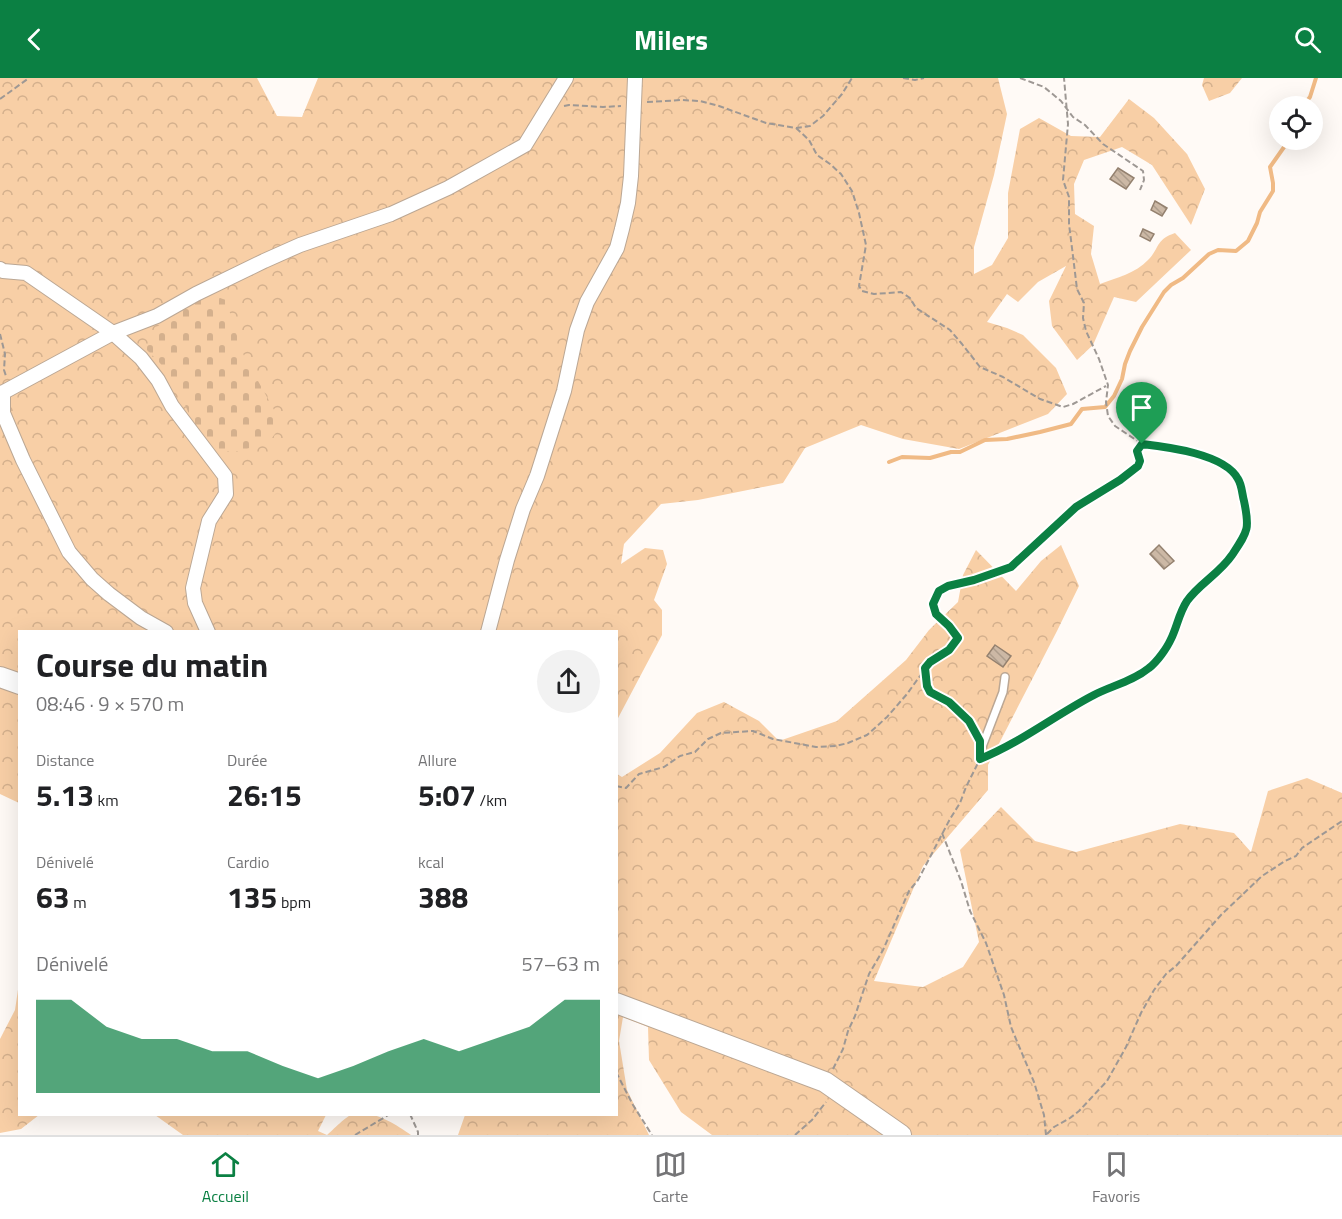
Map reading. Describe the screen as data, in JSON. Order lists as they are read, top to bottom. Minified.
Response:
{"page":{"header":"Milers","heading":["Course du matin","08:46 · 9 × 570 m"],"stats":[["Distance","5.13 km"],["Durée","26:15"],["Allure","5:07 /km"],["Dénivelé","63 m"],["Cardio","135 bpm"],["kcal","388"]],"chart":["Dénivelé","57–63 m"],"tabs":["Accueil","Carte","Favoris"]}}
